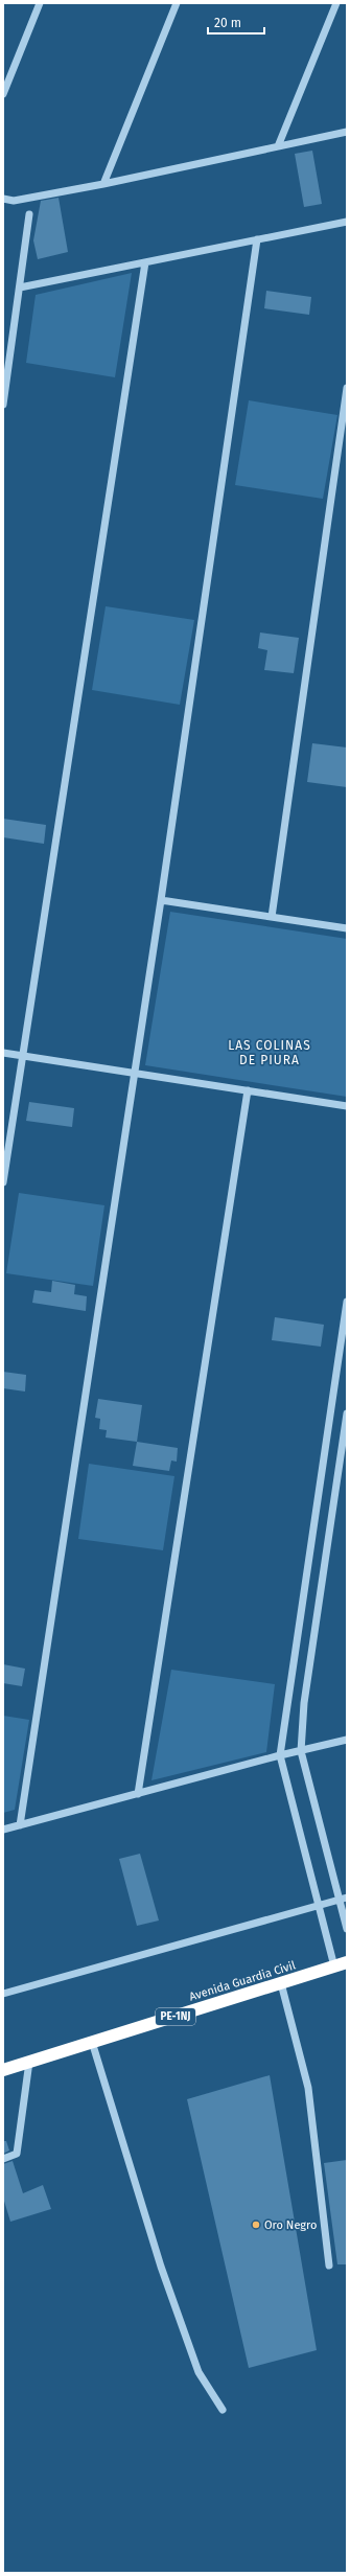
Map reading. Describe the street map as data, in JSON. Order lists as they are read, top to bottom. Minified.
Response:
{"streets":{"highway":["Avenida Guardia Civil","PE-1NJ"]},"districts":["LAS COLINAS DE PIURA"],"places":["Oro Negro"],"scale_bar":"20 m"}
